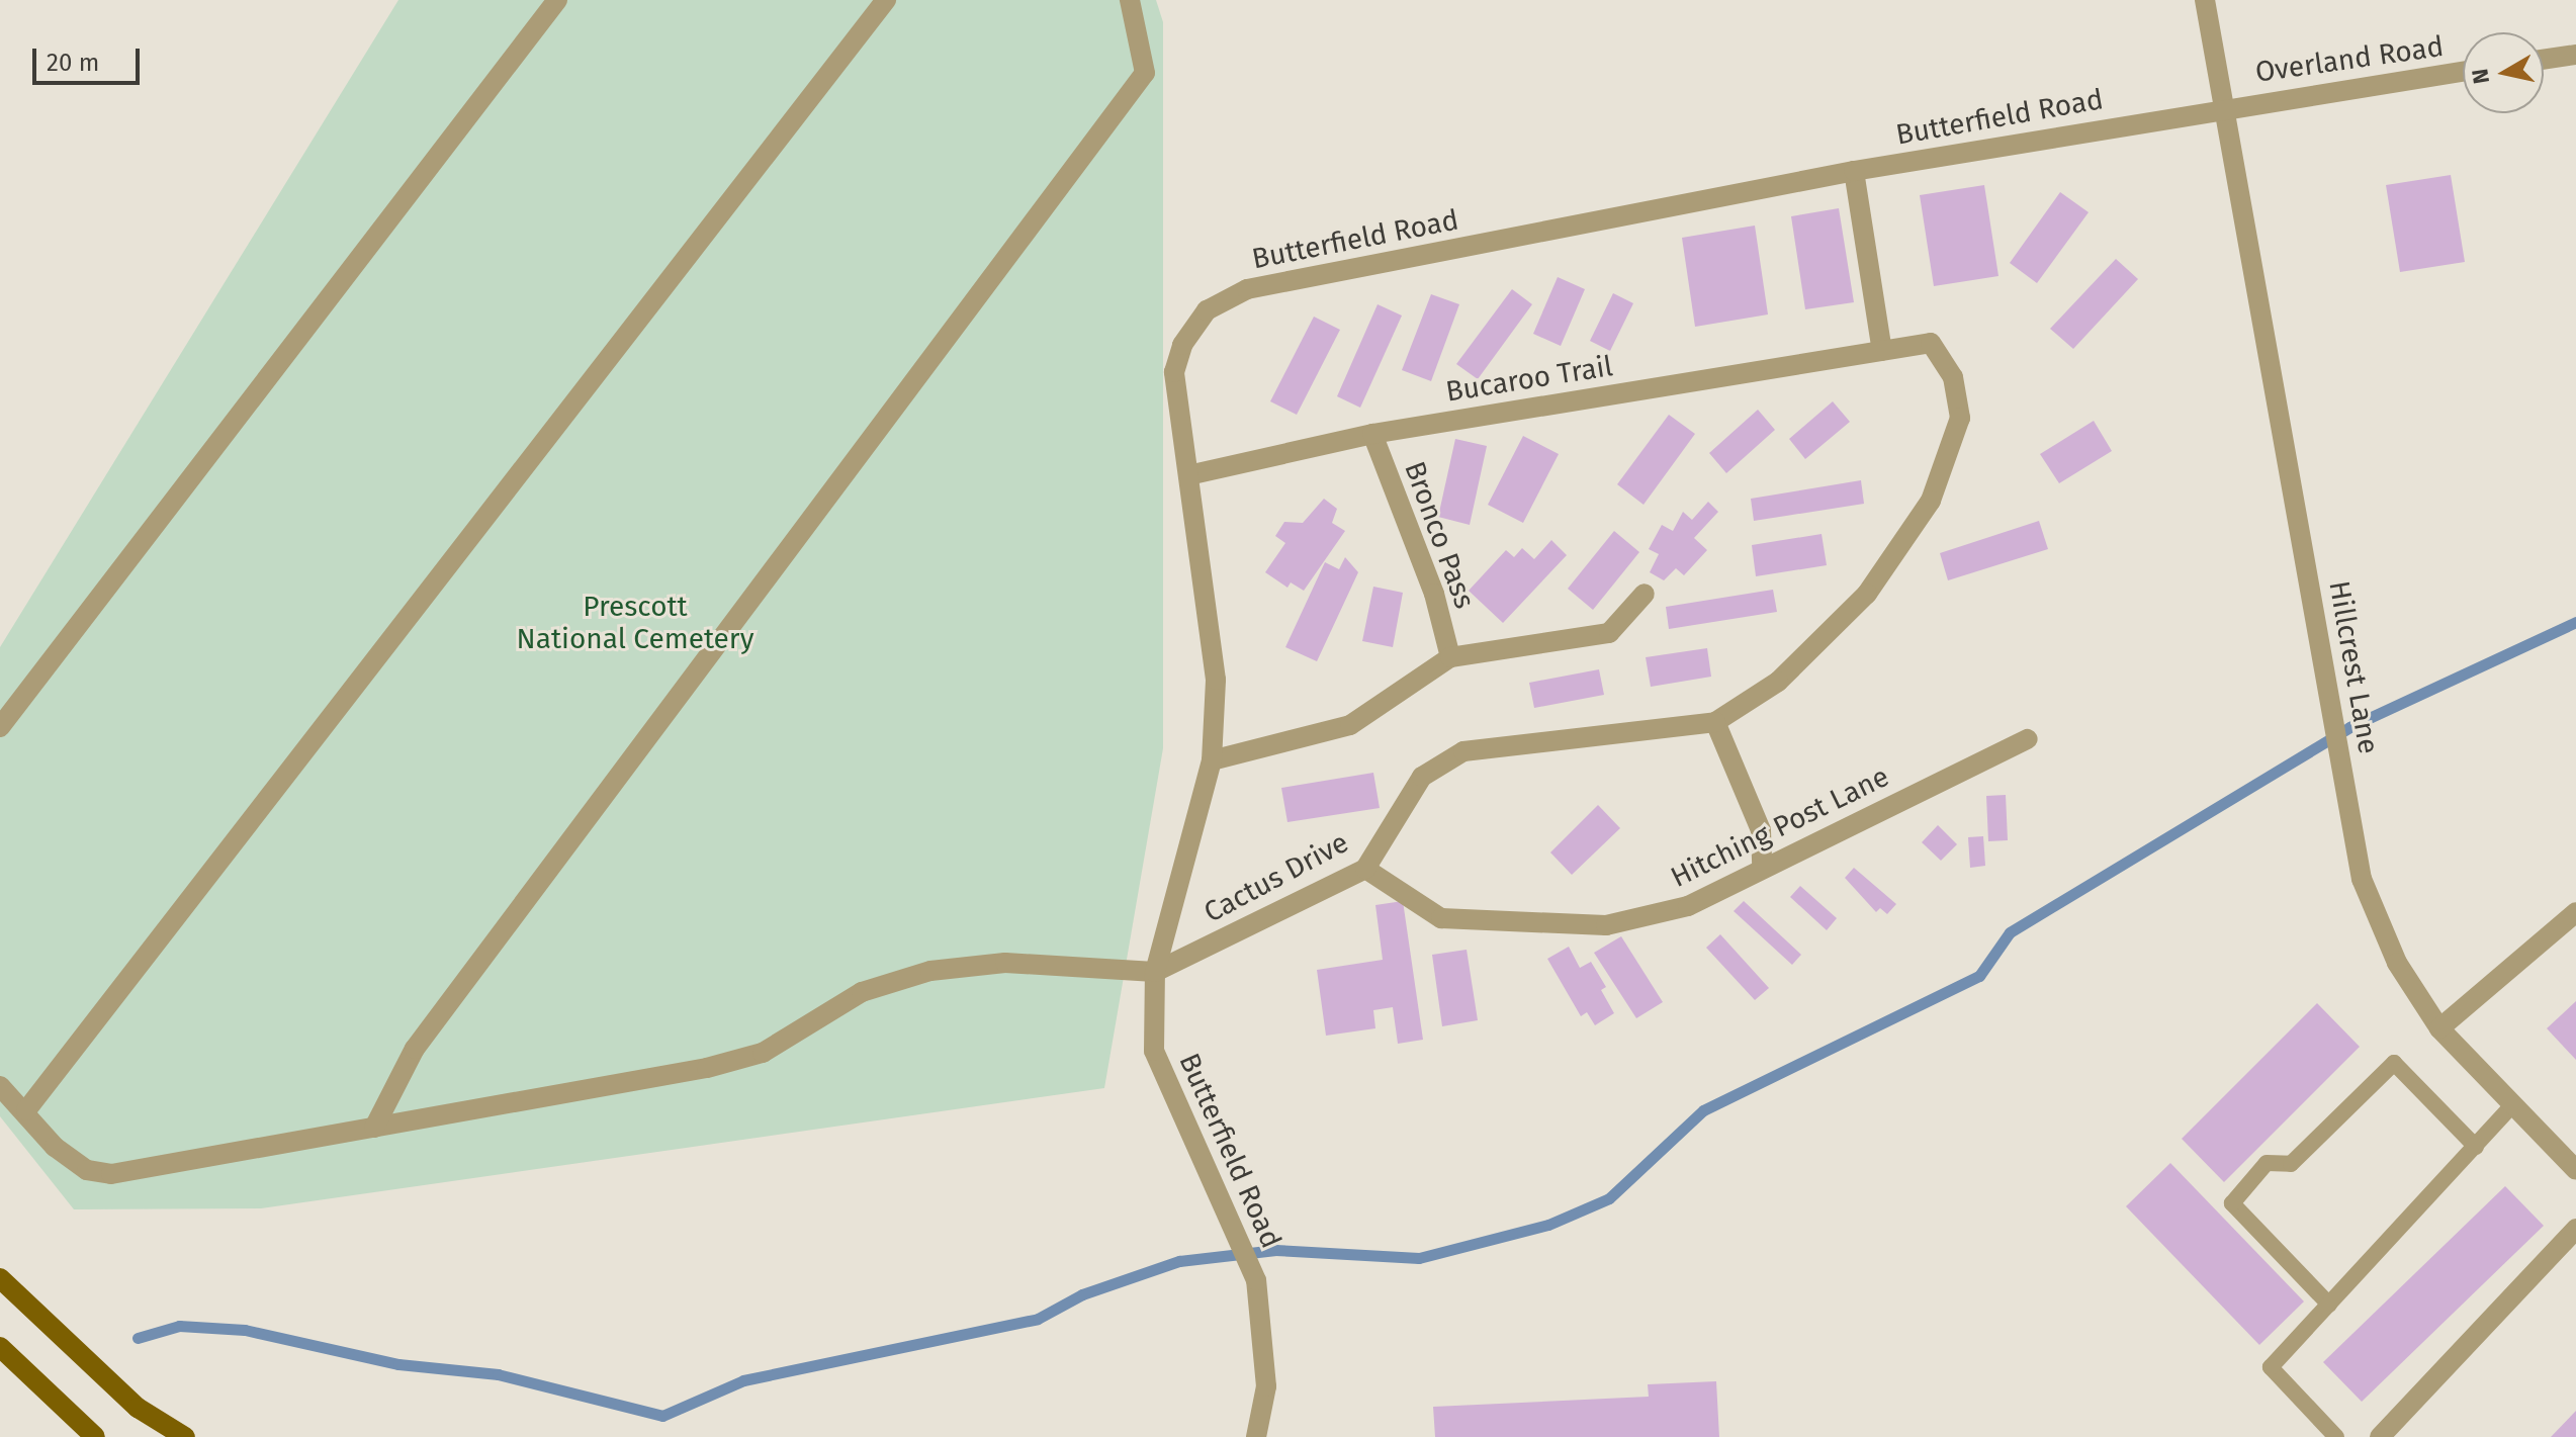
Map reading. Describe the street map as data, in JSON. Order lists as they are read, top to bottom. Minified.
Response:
{"streets":{"street":["Overland Road","Butterfield Road","Bucaroo Trail","Bronco Pass","Hillcrest Lane","Hitching Post Lane","Cactus Drive"]},"crossings":[["Overland Road","Butterfield Road"],["Overland Road","Hillcrest Lane"],["Butterfield Road","Bucaroo Trail"],["Butterfield Road","Hillcrest Lane"],["Butterfield Road","Cactus Drive"],["Bucaroo Trail","Bronco Pass"],["Bucaroo Trail","Cactus Drive"],["Hitching Post Lane","Cactus Drive"]],"parks":["Prescott National Cemetery"],"scale_bar":"20 m","north":"left"}
